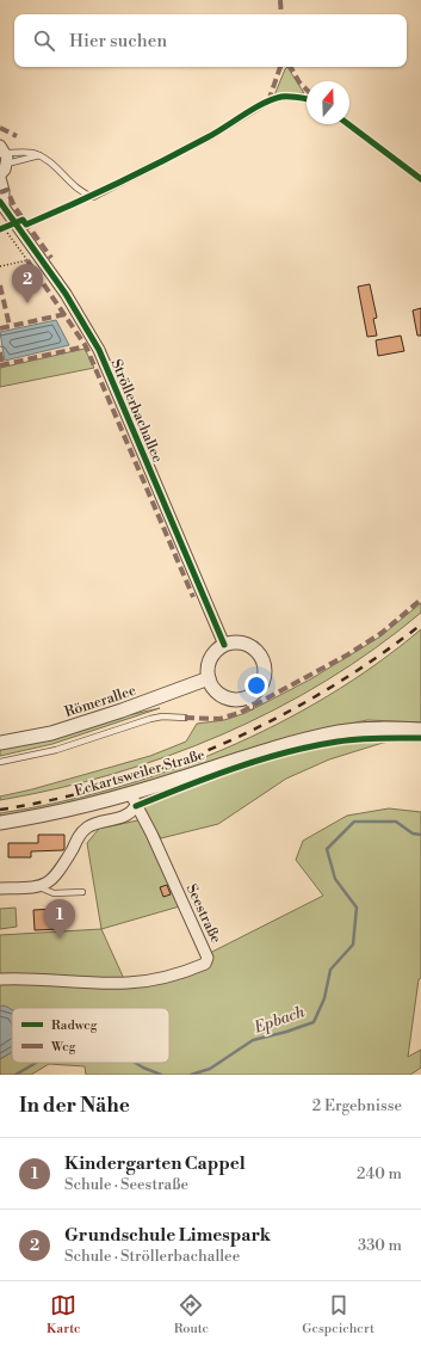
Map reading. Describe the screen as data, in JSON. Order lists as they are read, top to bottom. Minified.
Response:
{"streets":{"street":["Ströllerbachallee","Römerallee","Eckartsweiler Straße","Seestraße"]},"crossings":[["Ströllerbachallee","Römerallee"],["Eckartsweiler Straße","Seestraße"]],"water":["Epbach"],"legend":["Radweg","Weg"],"north":"top","page":{"search":"Hier suchen","pins":["2","1"],"heading":["In der Nähe","2 Ergebnisse"],"list":[{"mark":"1","name":"Kindergarten Cappel","note":"Schule · Seestraße","value":"240 m"},{"mark":"2","name":"Grundschule Limespark","note":"Schule · Ströllerbachallee","value":"330 m"}],"nav":["Karte","Route","Gespeichert"]}}
